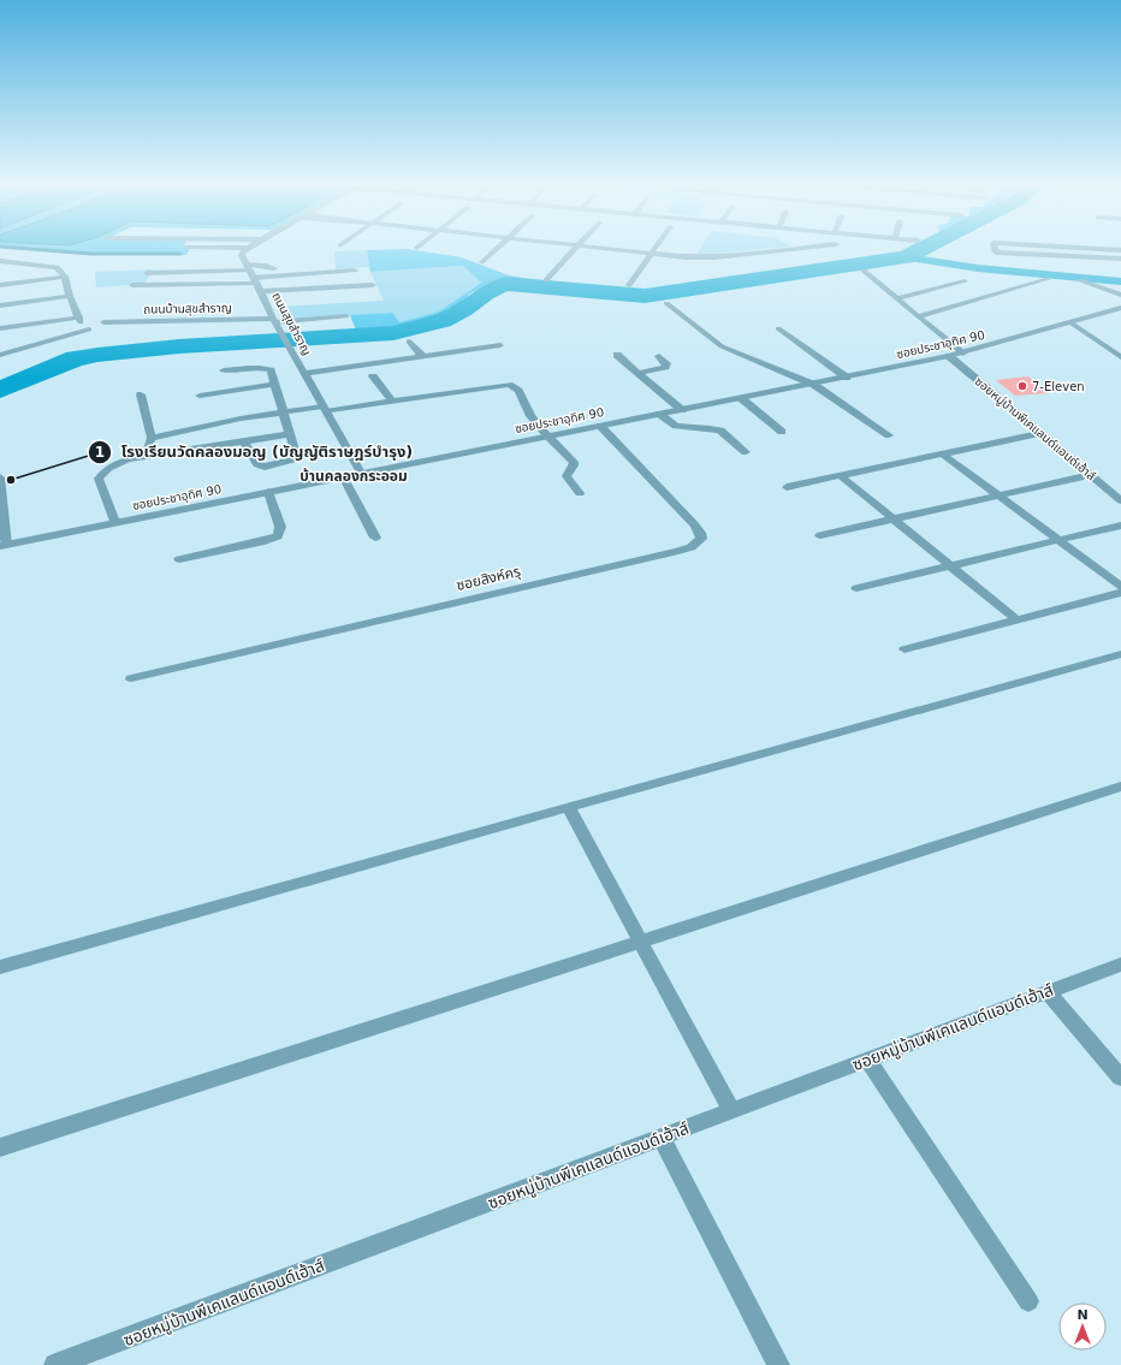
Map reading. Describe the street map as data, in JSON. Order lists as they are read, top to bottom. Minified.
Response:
{"streets":{"street":["ถนนบ้านสุขสำราญ","ถนนสุขสำราญ","ซอยประชาอุทิศ 90","ซอยหมู่บ้านพีเคแลนด์แอนด์เฮ้าส์","ซอยสิงห์ครุ"]},"crossings":[["ถนนบ้านสุขสำราญ","ถนนสุขสำราญ"],["ถนนสุขสำราญ","ซอยประชาอุทิศ 90"],["ซอยประชาอุทิศ 90","ซอยหมู่บ้านพีเคแลนด์แอนด์เฮ้าส์"],["ซอยประชาอุทิศ 90","ซอยสิงห์ครุ"]],"districts":["บ้านคลองกระออม"],"places":["7-Eleven","โรงเรียนวัดคลองมอญ (บัญญัติราษฎร์บำรุง)"],"north":"top"}
